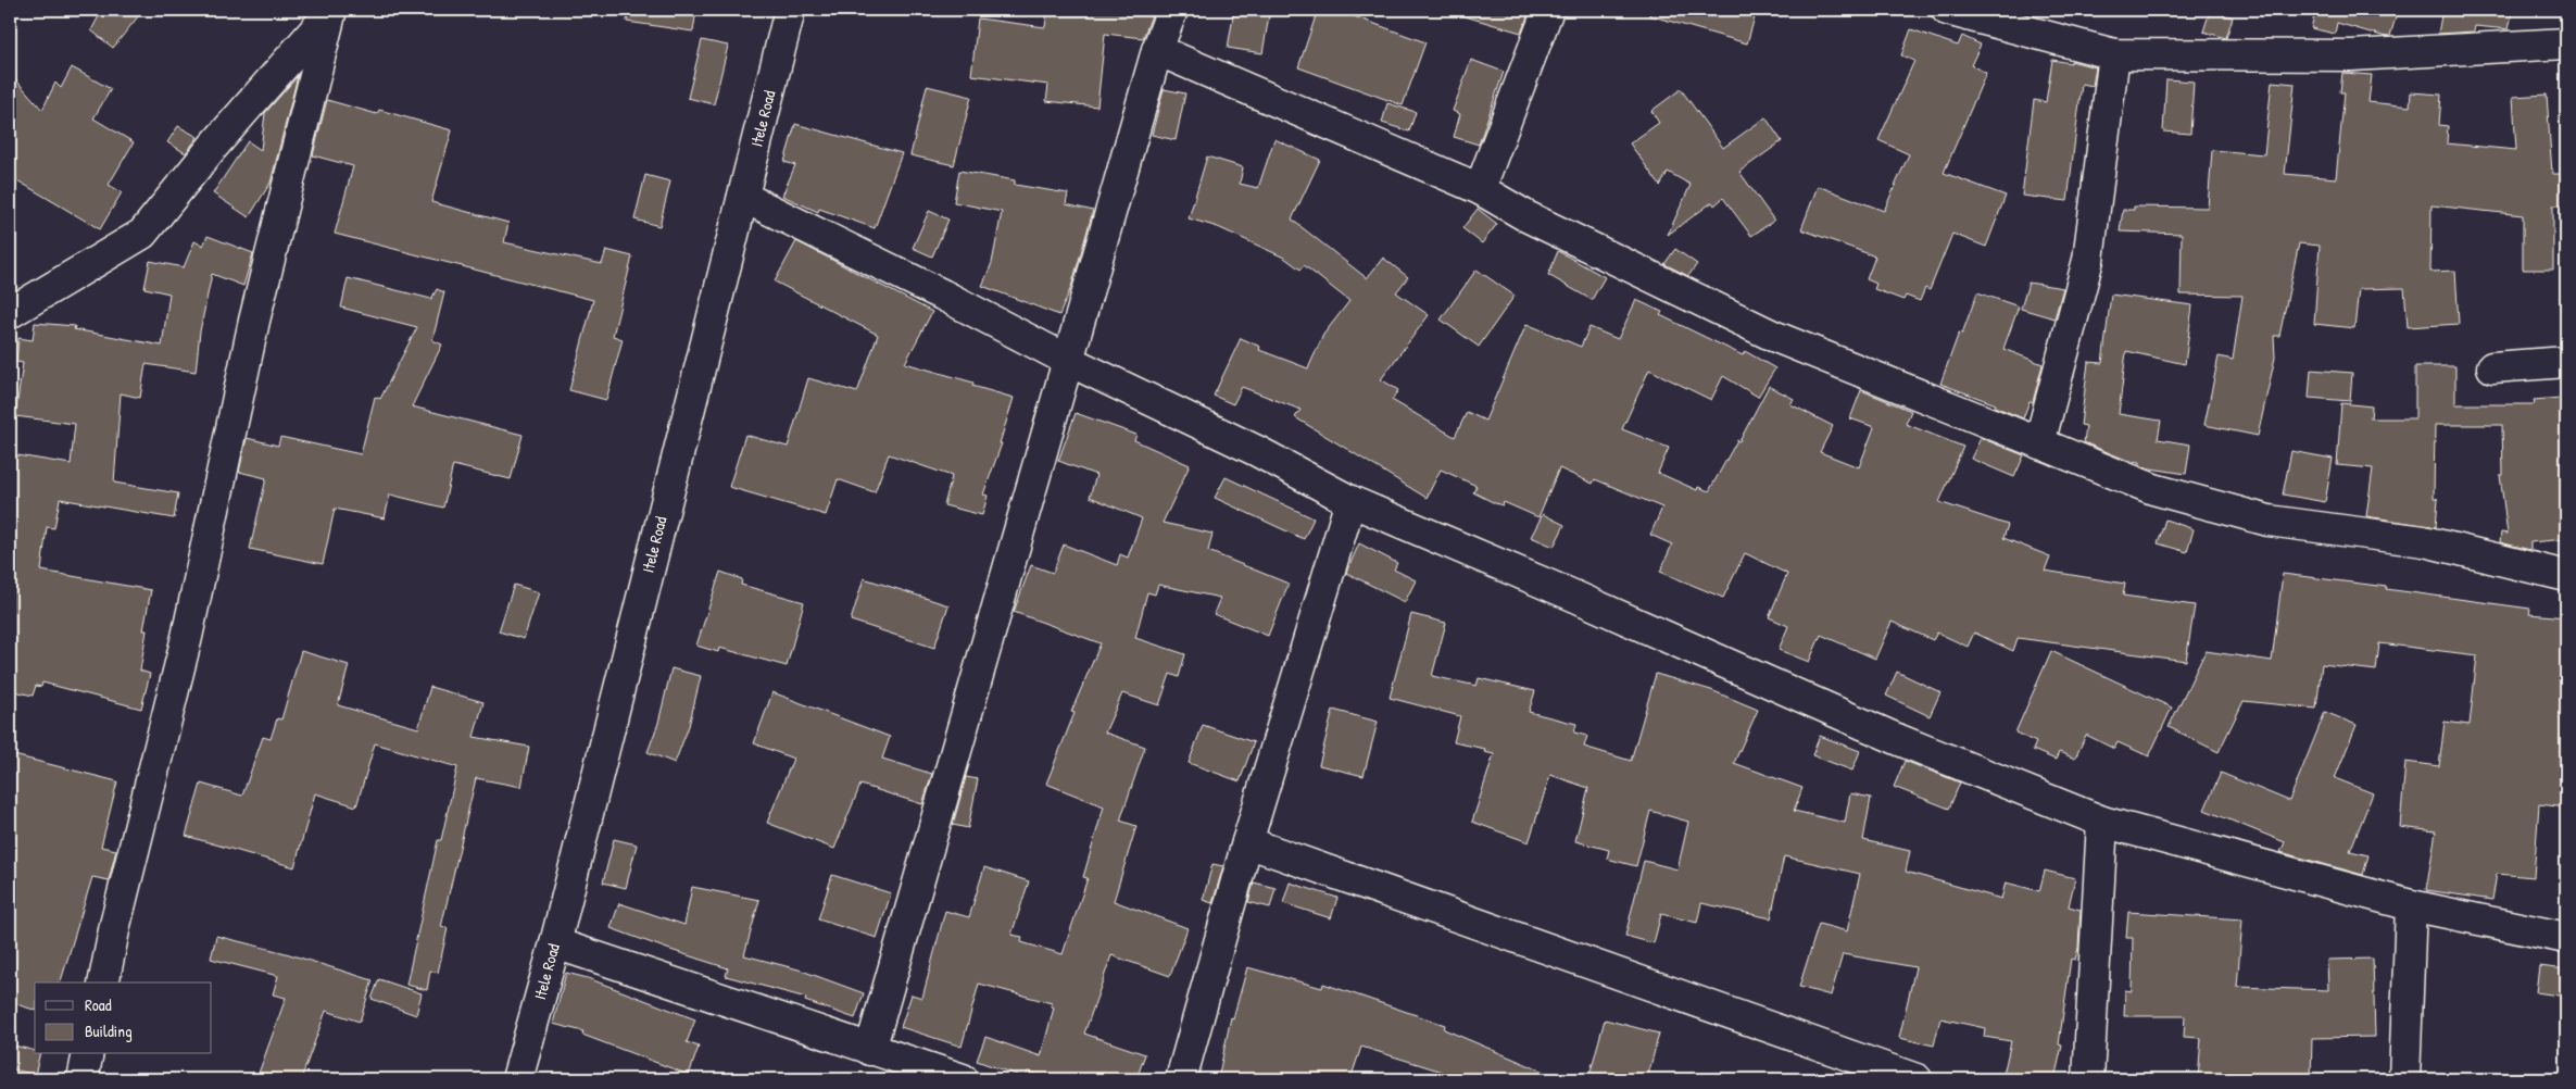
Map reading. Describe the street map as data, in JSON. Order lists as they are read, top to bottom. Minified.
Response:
{"streets":{"street":["Itele Road"]},"legend":["Road","Building"]}
